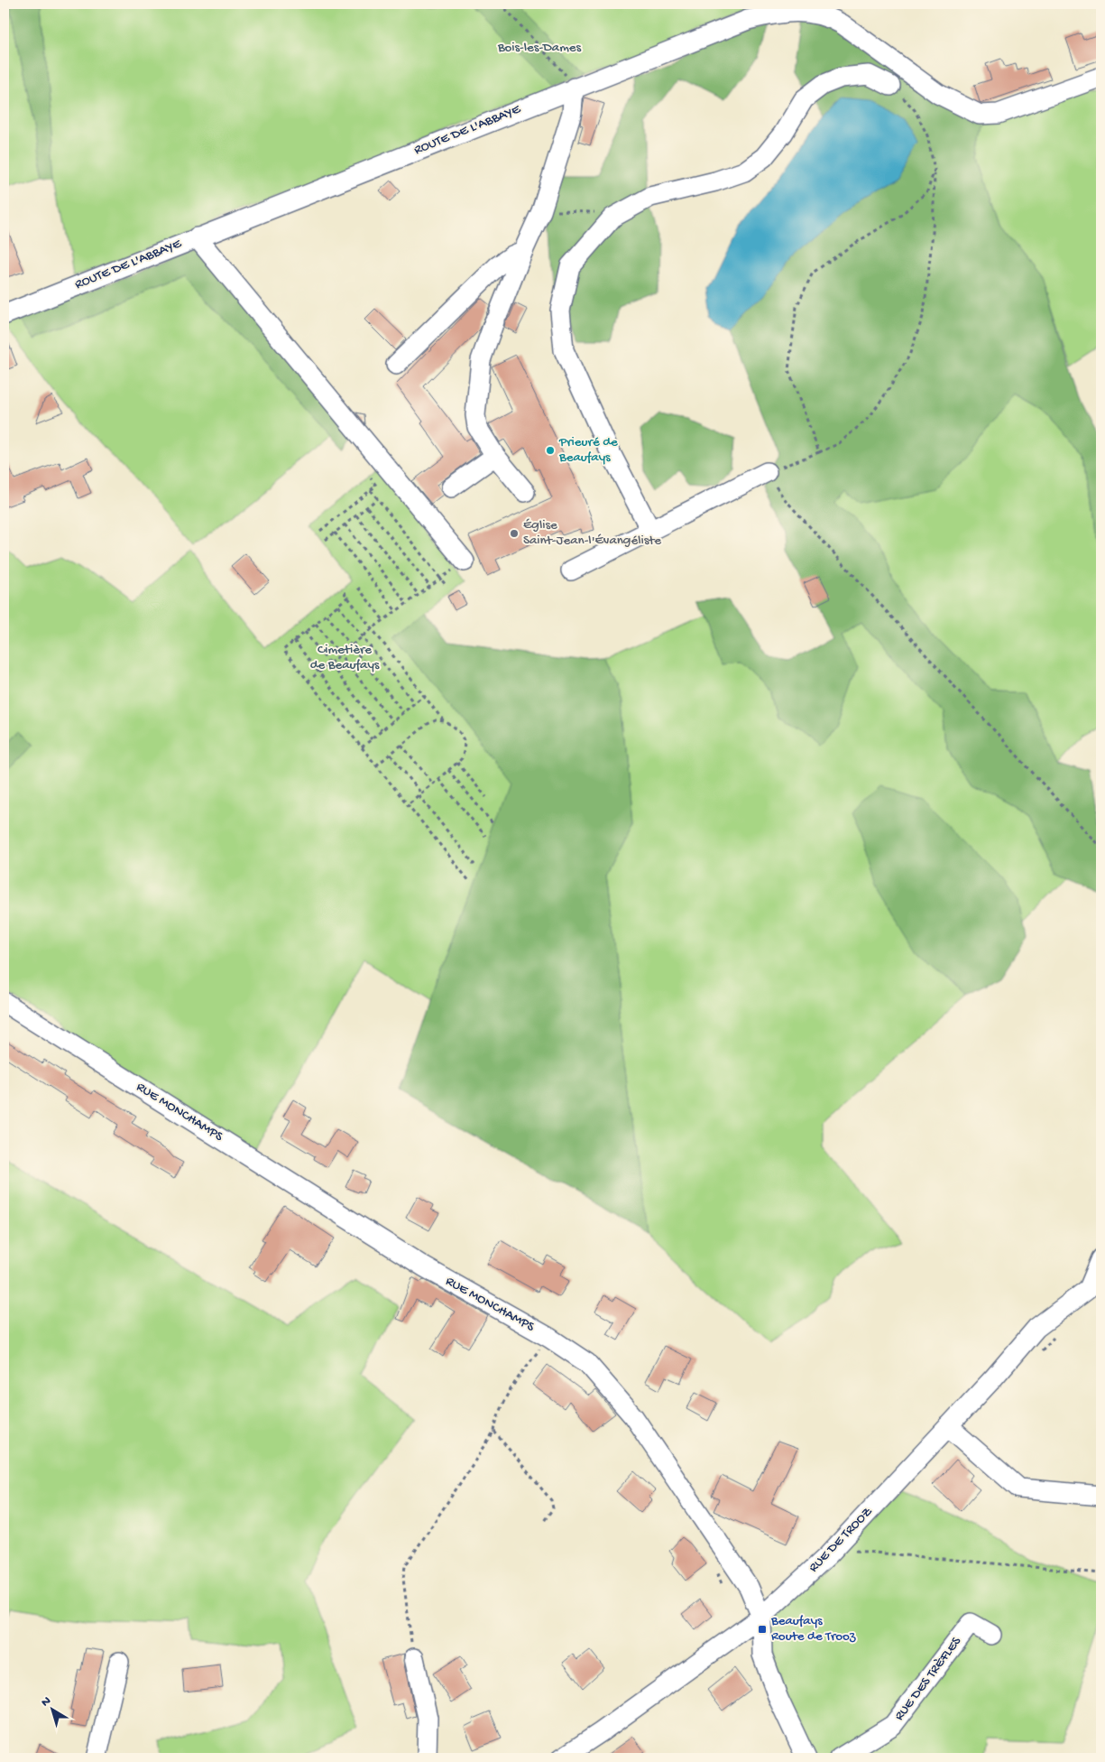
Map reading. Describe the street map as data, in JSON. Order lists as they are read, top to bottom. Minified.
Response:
{"streets":{"street":["ROUTE DE L'ABBAYE","RUE MONCHAMPS","RUE DE TROOZ","RUE DES TRÈFLES"]},"crossings":[["RUE MONCHAMPS","RUE DE TROOZ"]],"parks":["Bois-les-Dames","Cimetière de Beaufays"],"places":{"other":["Prieuré de Beaufays","Église Saint-Jean-l'Évangéliste"],"transit":["Beaufays Route de Trooz"]},"north":"top left"}
